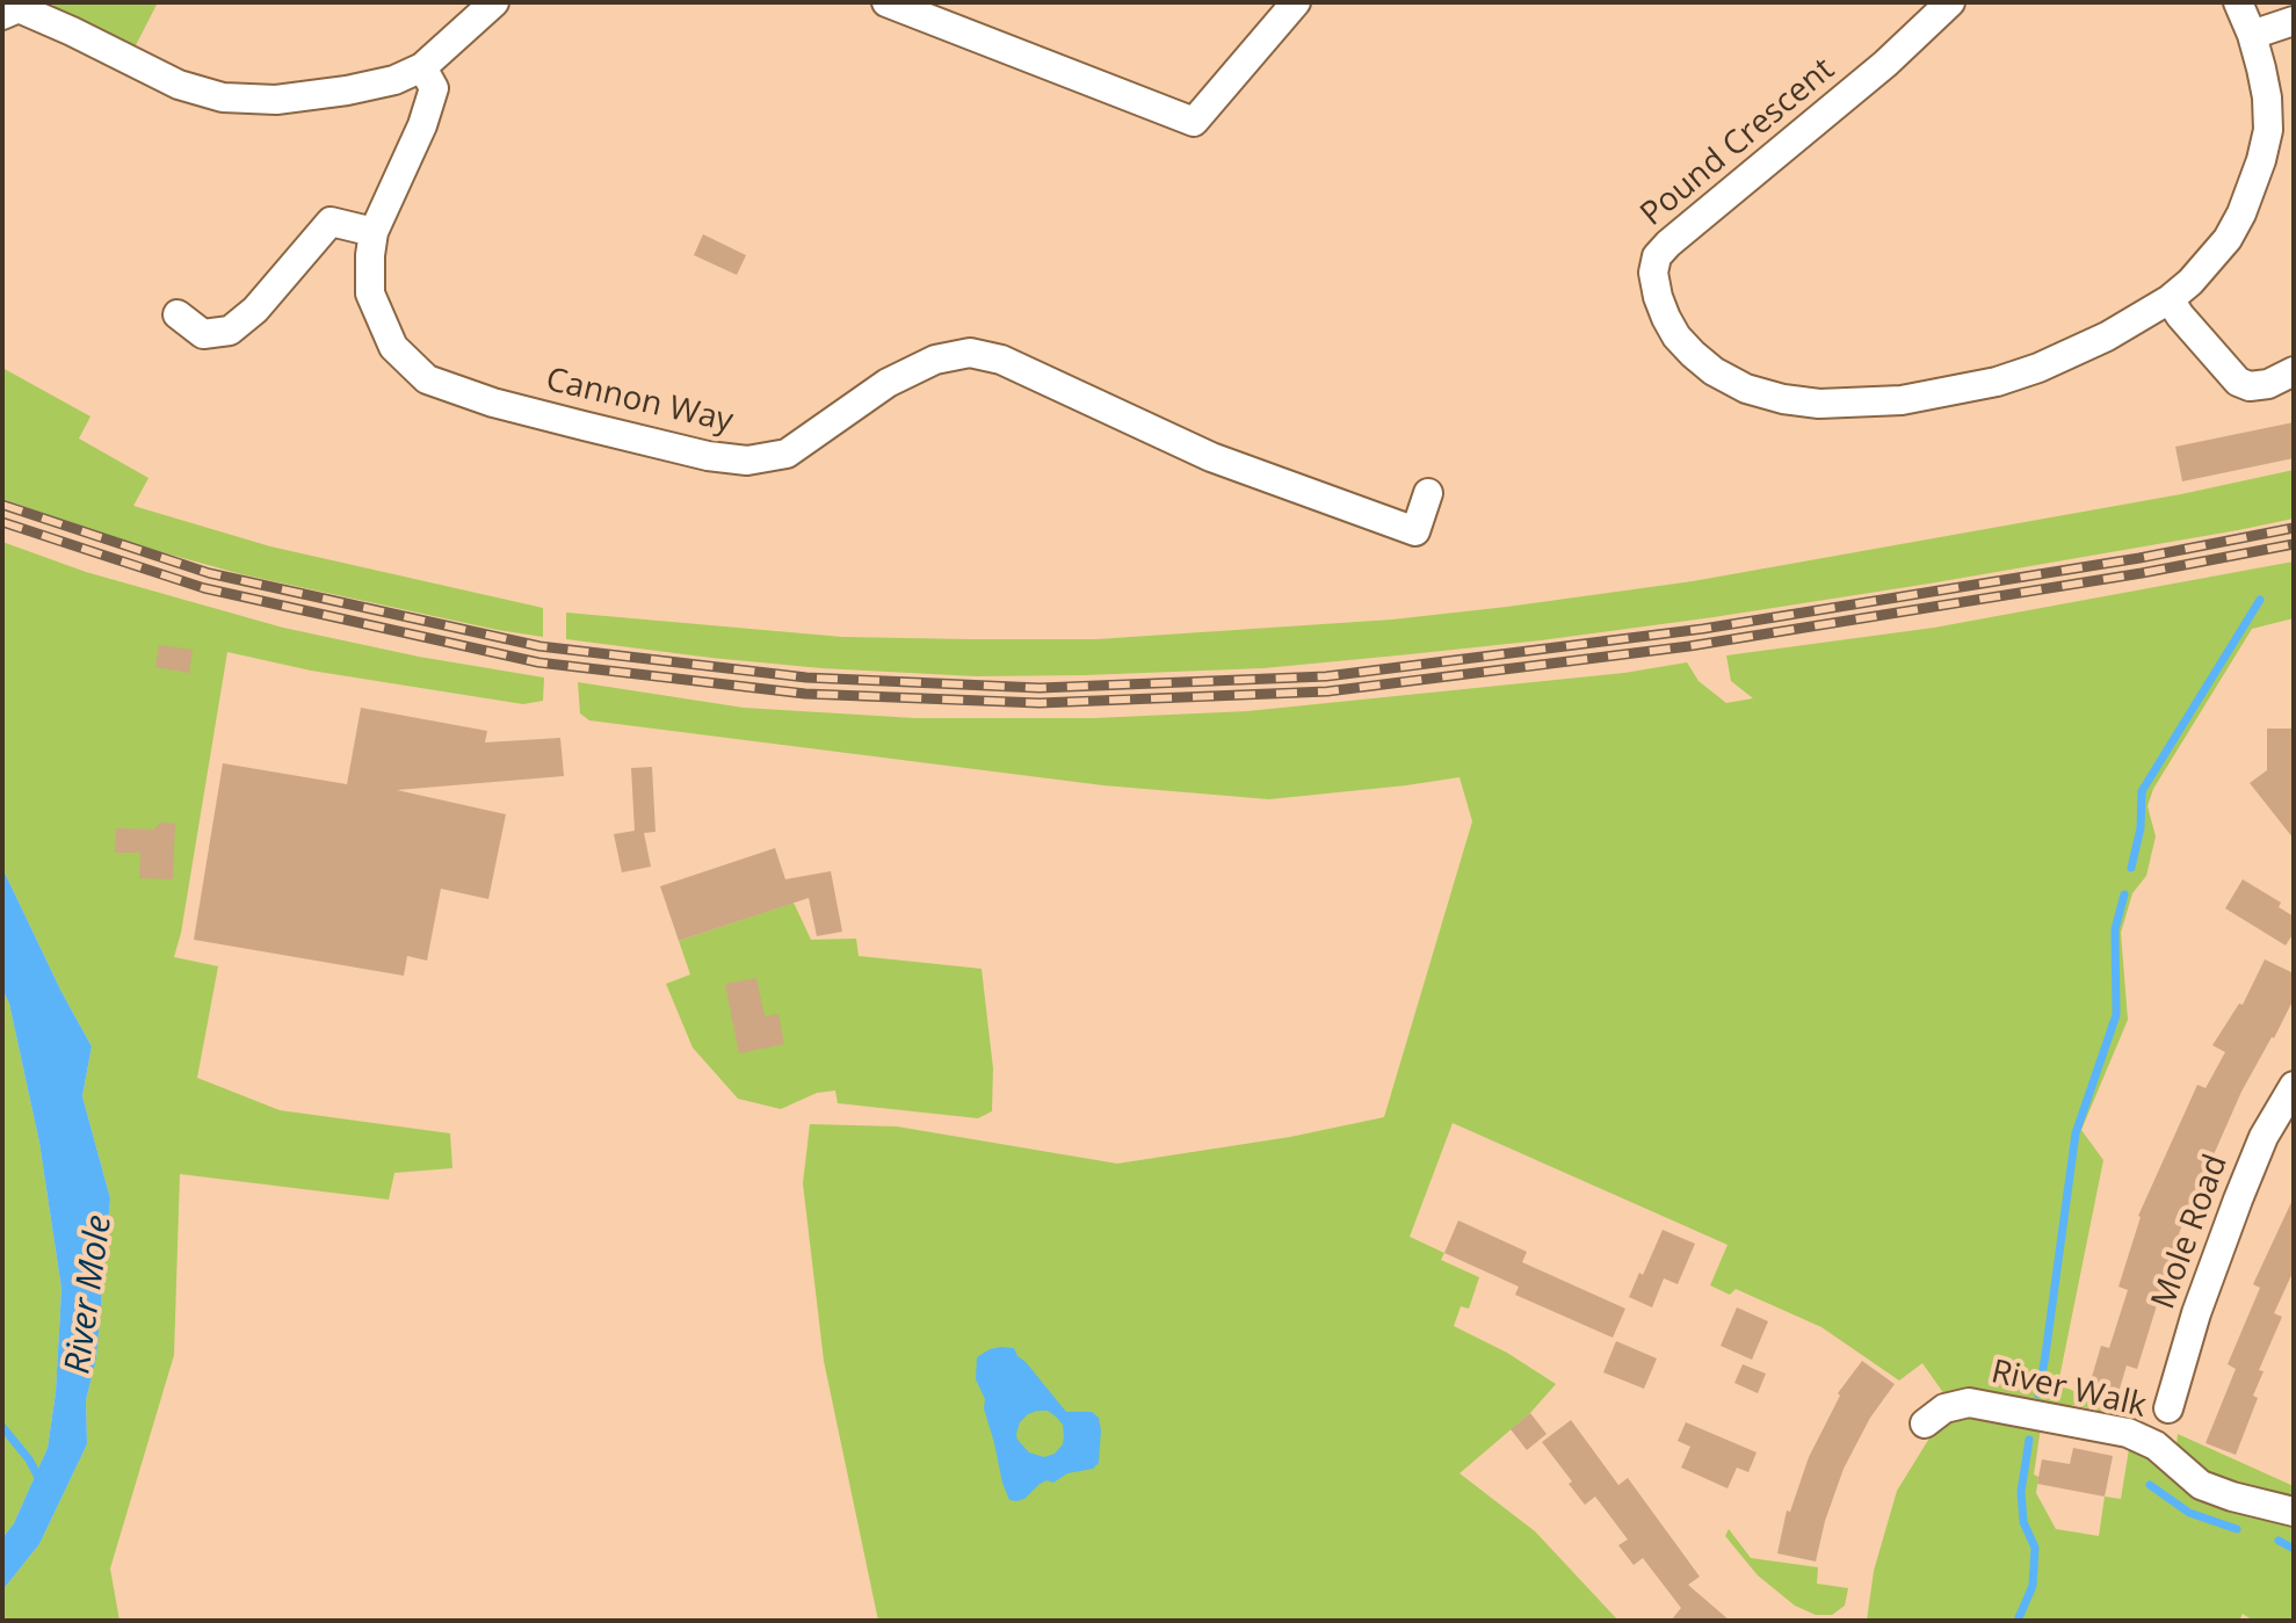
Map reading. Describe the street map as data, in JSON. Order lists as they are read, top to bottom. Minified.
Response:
{"streets":{"street":["Pound Crescent","Cannon Way","Mole Road","River Walk"]},"water":["River Mole"]}
